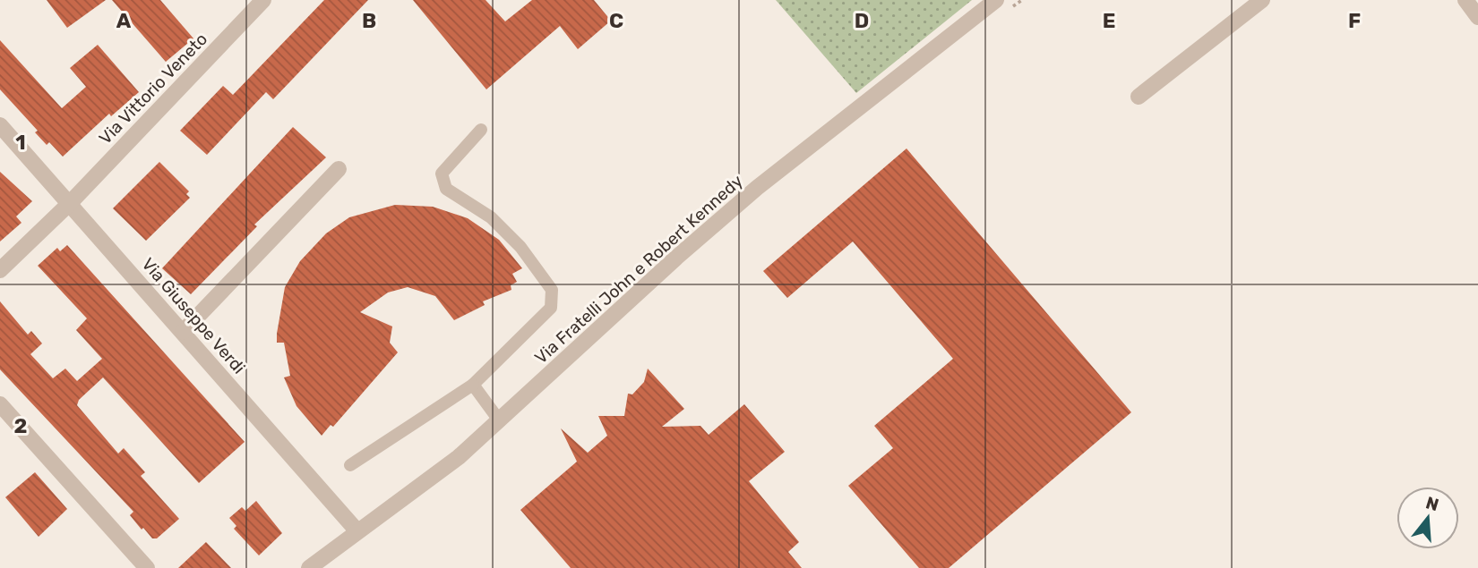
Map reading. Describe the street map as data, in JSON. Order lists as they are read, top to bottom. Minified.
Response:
{"streets":{"street":["Via Vittorio Veneto","Via Fratelli John e Robert Kennedy","Via Giuseppe Verdi"]},"crossings":[["Via Vittorio Veneto","Via Giuseppe Verdi"],["Via Fratelli John e Robert Kennedy","Via Giuseppe Verdi"]],"north":"top","grid":{"columns":["A","B","C","D","E","F"],"rows":["1","2"]}}
